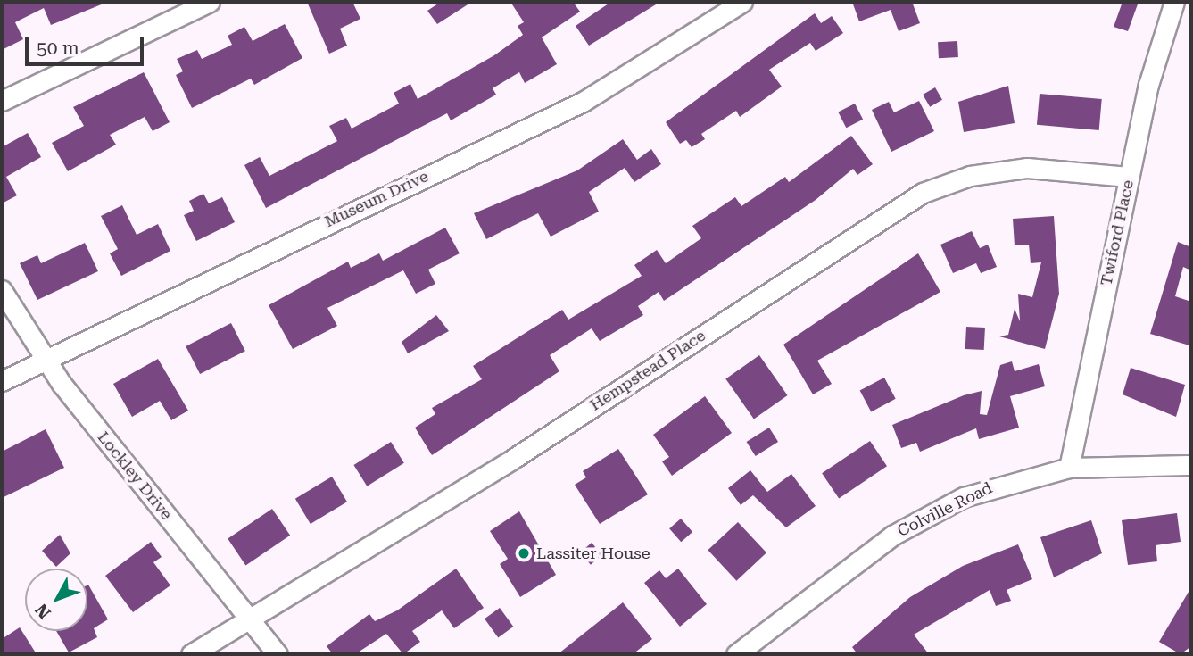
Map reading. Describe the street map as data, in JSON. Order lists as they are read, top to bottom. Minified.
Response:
{"streets":{"street":["Museum Drive","Twiford Place","Hempstead Place","Lockley Drive","Colville Road"]},"crossings":[["Museum Drive","Lockley Drive"],["Twiford Place","Hempstead Place"],["Twiford Place","Colville Road"],["Hempstead Place","Lockley Drive"]],"places":["Lassiter House"],"scale_bar":"50 m","north":"bottom left"}
